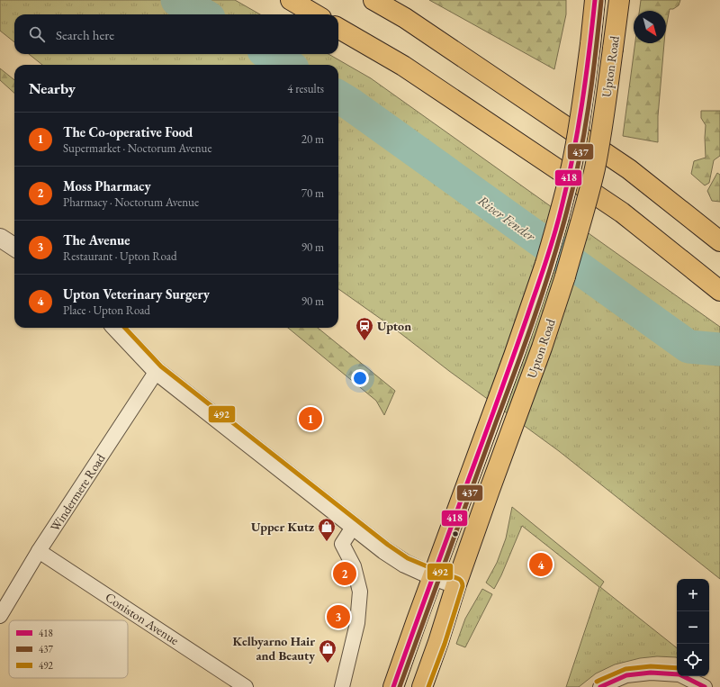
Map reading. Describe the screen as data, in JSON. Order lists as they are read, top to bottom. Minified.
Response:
{"streets":{"main road":["Upton Road"],"street":["Windermere Road","Coniston Avenue"]},"crossings":[["Windermere Road","Coniston Avenue"]],"water":["River Fender"],"places":{"station":["Upton"],"shop":["Upper Kutz","Kelbyarno Hair and Beauty"]},"lines":["transit line 418","transit line 437","transit line 492"],"legend":["418","437","492"],"north":"bottom right","page":{"search":"Search here","heading":["Nearby","4 results"],"list":[{"mark":"1","name":"The Co-operative Food","note":"Supermarket · Noctorum Avenue","value":"20 m"},{"mark":"2","name":"Moss Pharmacy","note":"Pharmacy · Noctorum Avenue","value":"70 m"},{"mark":"3","name":"The Avenue","note":"Restaurant · Upton Road","value":"90 m"},{"mark":"4","name":"Upton Veterinary Surgery","note":"Place · Upton Road","value":"90 m"}],"pins":["1","4","2","3"],"map_buttons":["+","−"]}}
